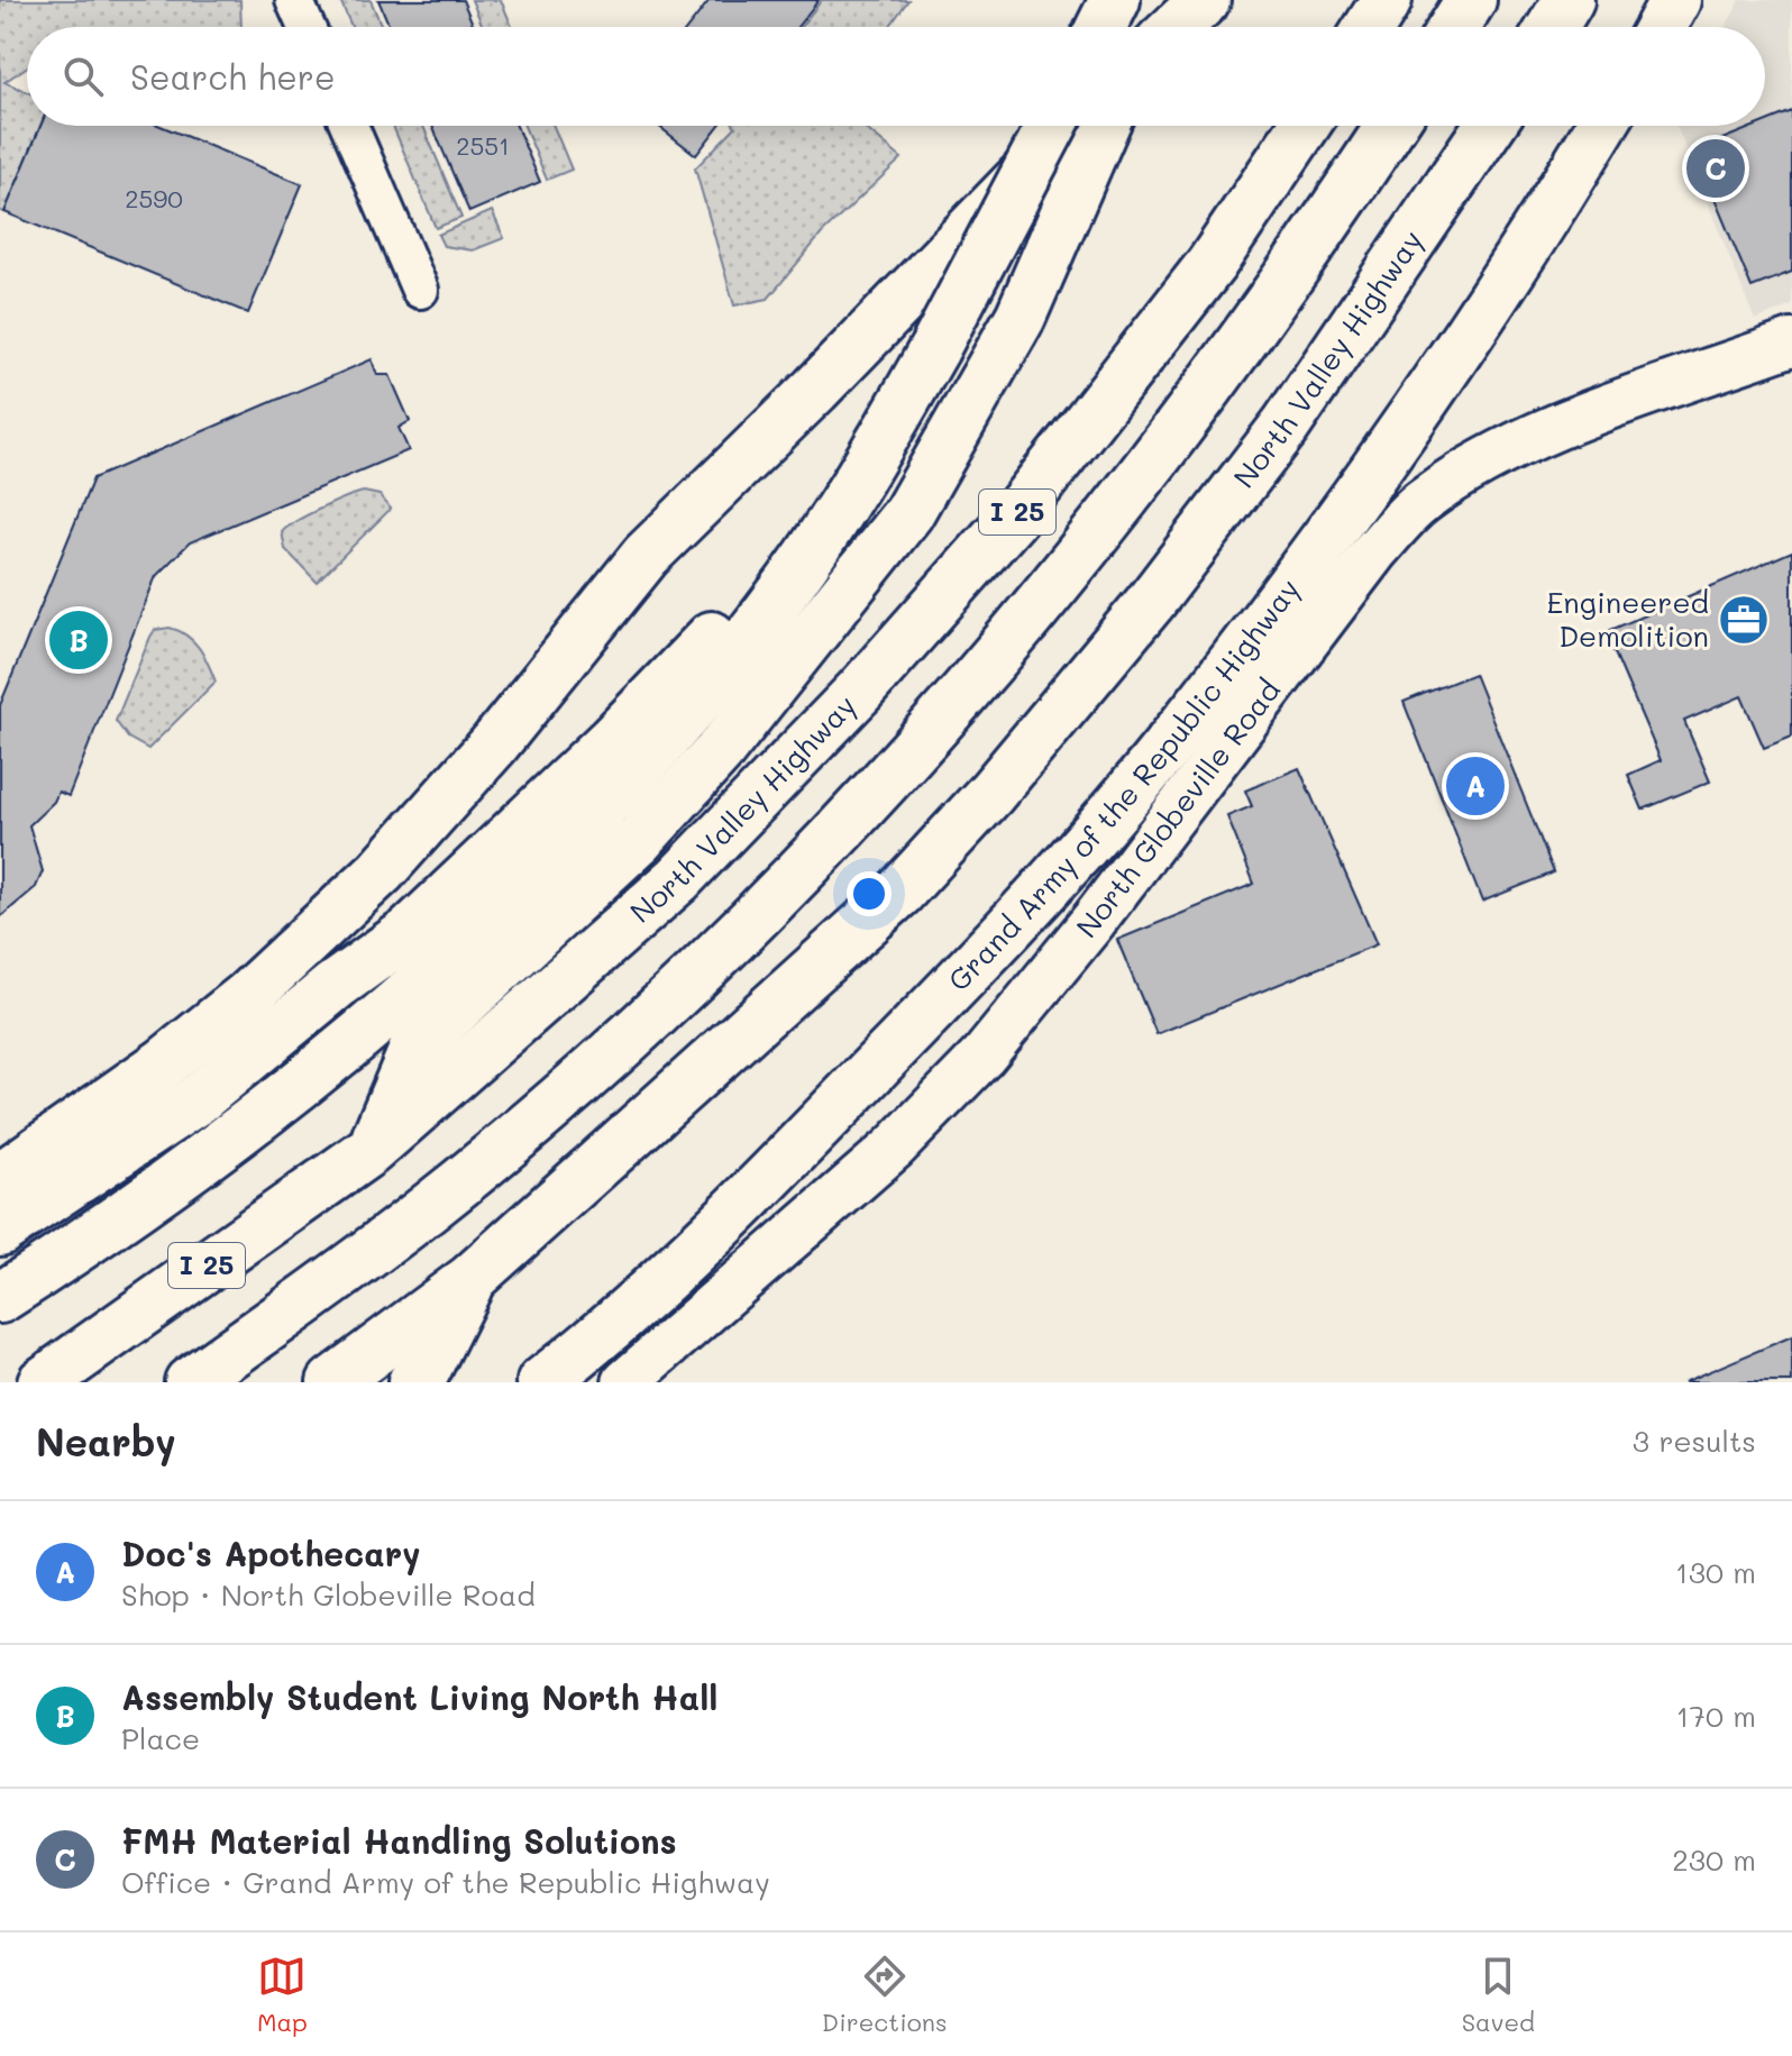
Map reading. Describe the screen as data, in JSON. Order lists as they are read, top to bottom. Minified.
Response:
{"streets":{"highway":["North Valley Highway","I 25","Grand Army of the Republic Highway"],"street":["North Globeville Road"]},"places":{"office":["Engineered Demolition"]},"house_numbers":["2551","2590"],"page":{"search":"Search here","pins":["C","B","A"],"heading":["Nearby","3 results"],"list":[{"mark":"A","name":"Doc's Apothecary","note":"Shop · North Globeville Road","value":"130 m"},{"mark":"B","name":"Assembly Student Living North Hall","note":"Place","value":"170 m"},{"mark":"C","name":"FMH Material Handling Solutions","note":"Office · Grand Army of the Republic Highway","value":"230 m"}],"nav":["Map","Directions","Saved"]}}
